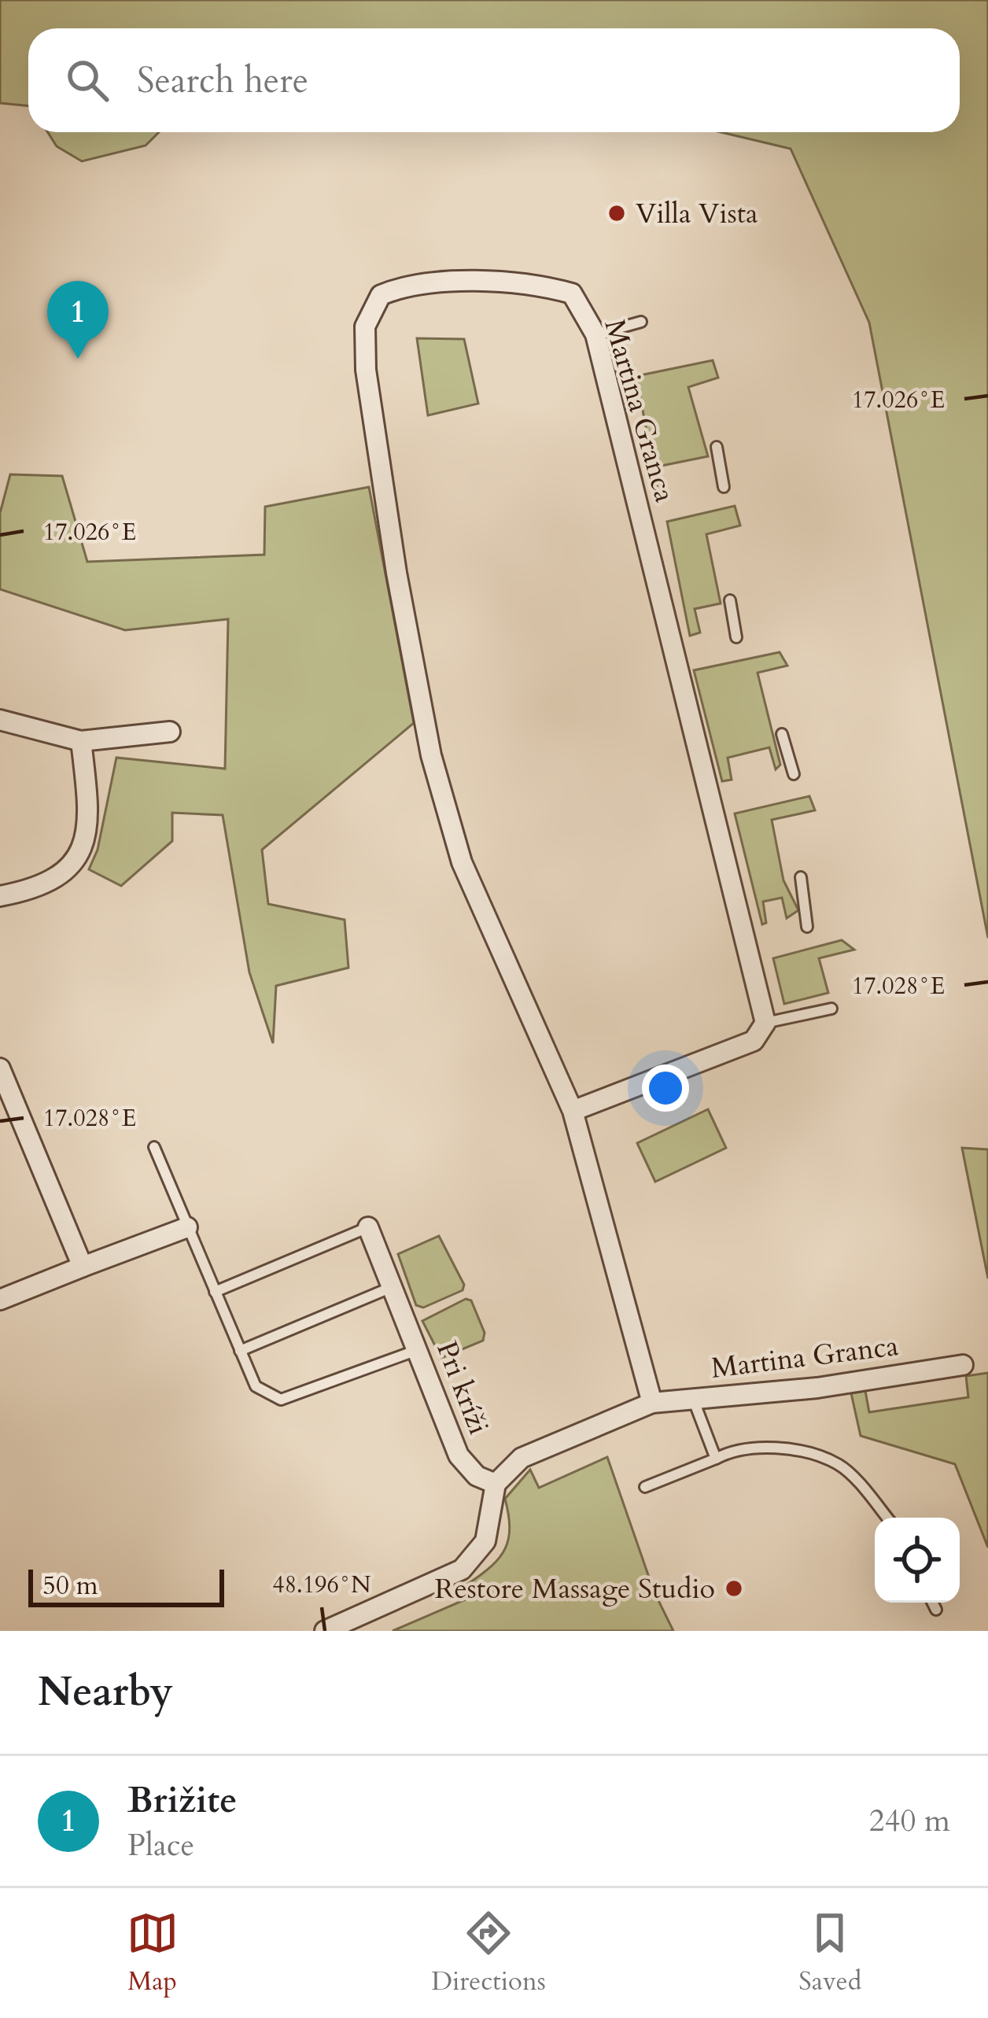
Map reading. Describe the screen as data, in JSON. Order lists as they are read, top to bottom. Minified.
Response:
{"streets":{"street":["Martina Granca","Pri kríži"]},"crossings":[["Martina Granca","Pri kríži"]],"places":["Villa Vista","Restore Massage Studio"],"scale_bar":"50 m","page":{"search":"Search here","pins":"1","scale":"50 m","heading":"Nearby","list":[{"mark":"1","name":"Brižite","note":"Place","value":"240 m"}],"nav":["Map","Directions","Saved"]},"coordinates":["17.026°E","17.028°E","48.196°N"]}
